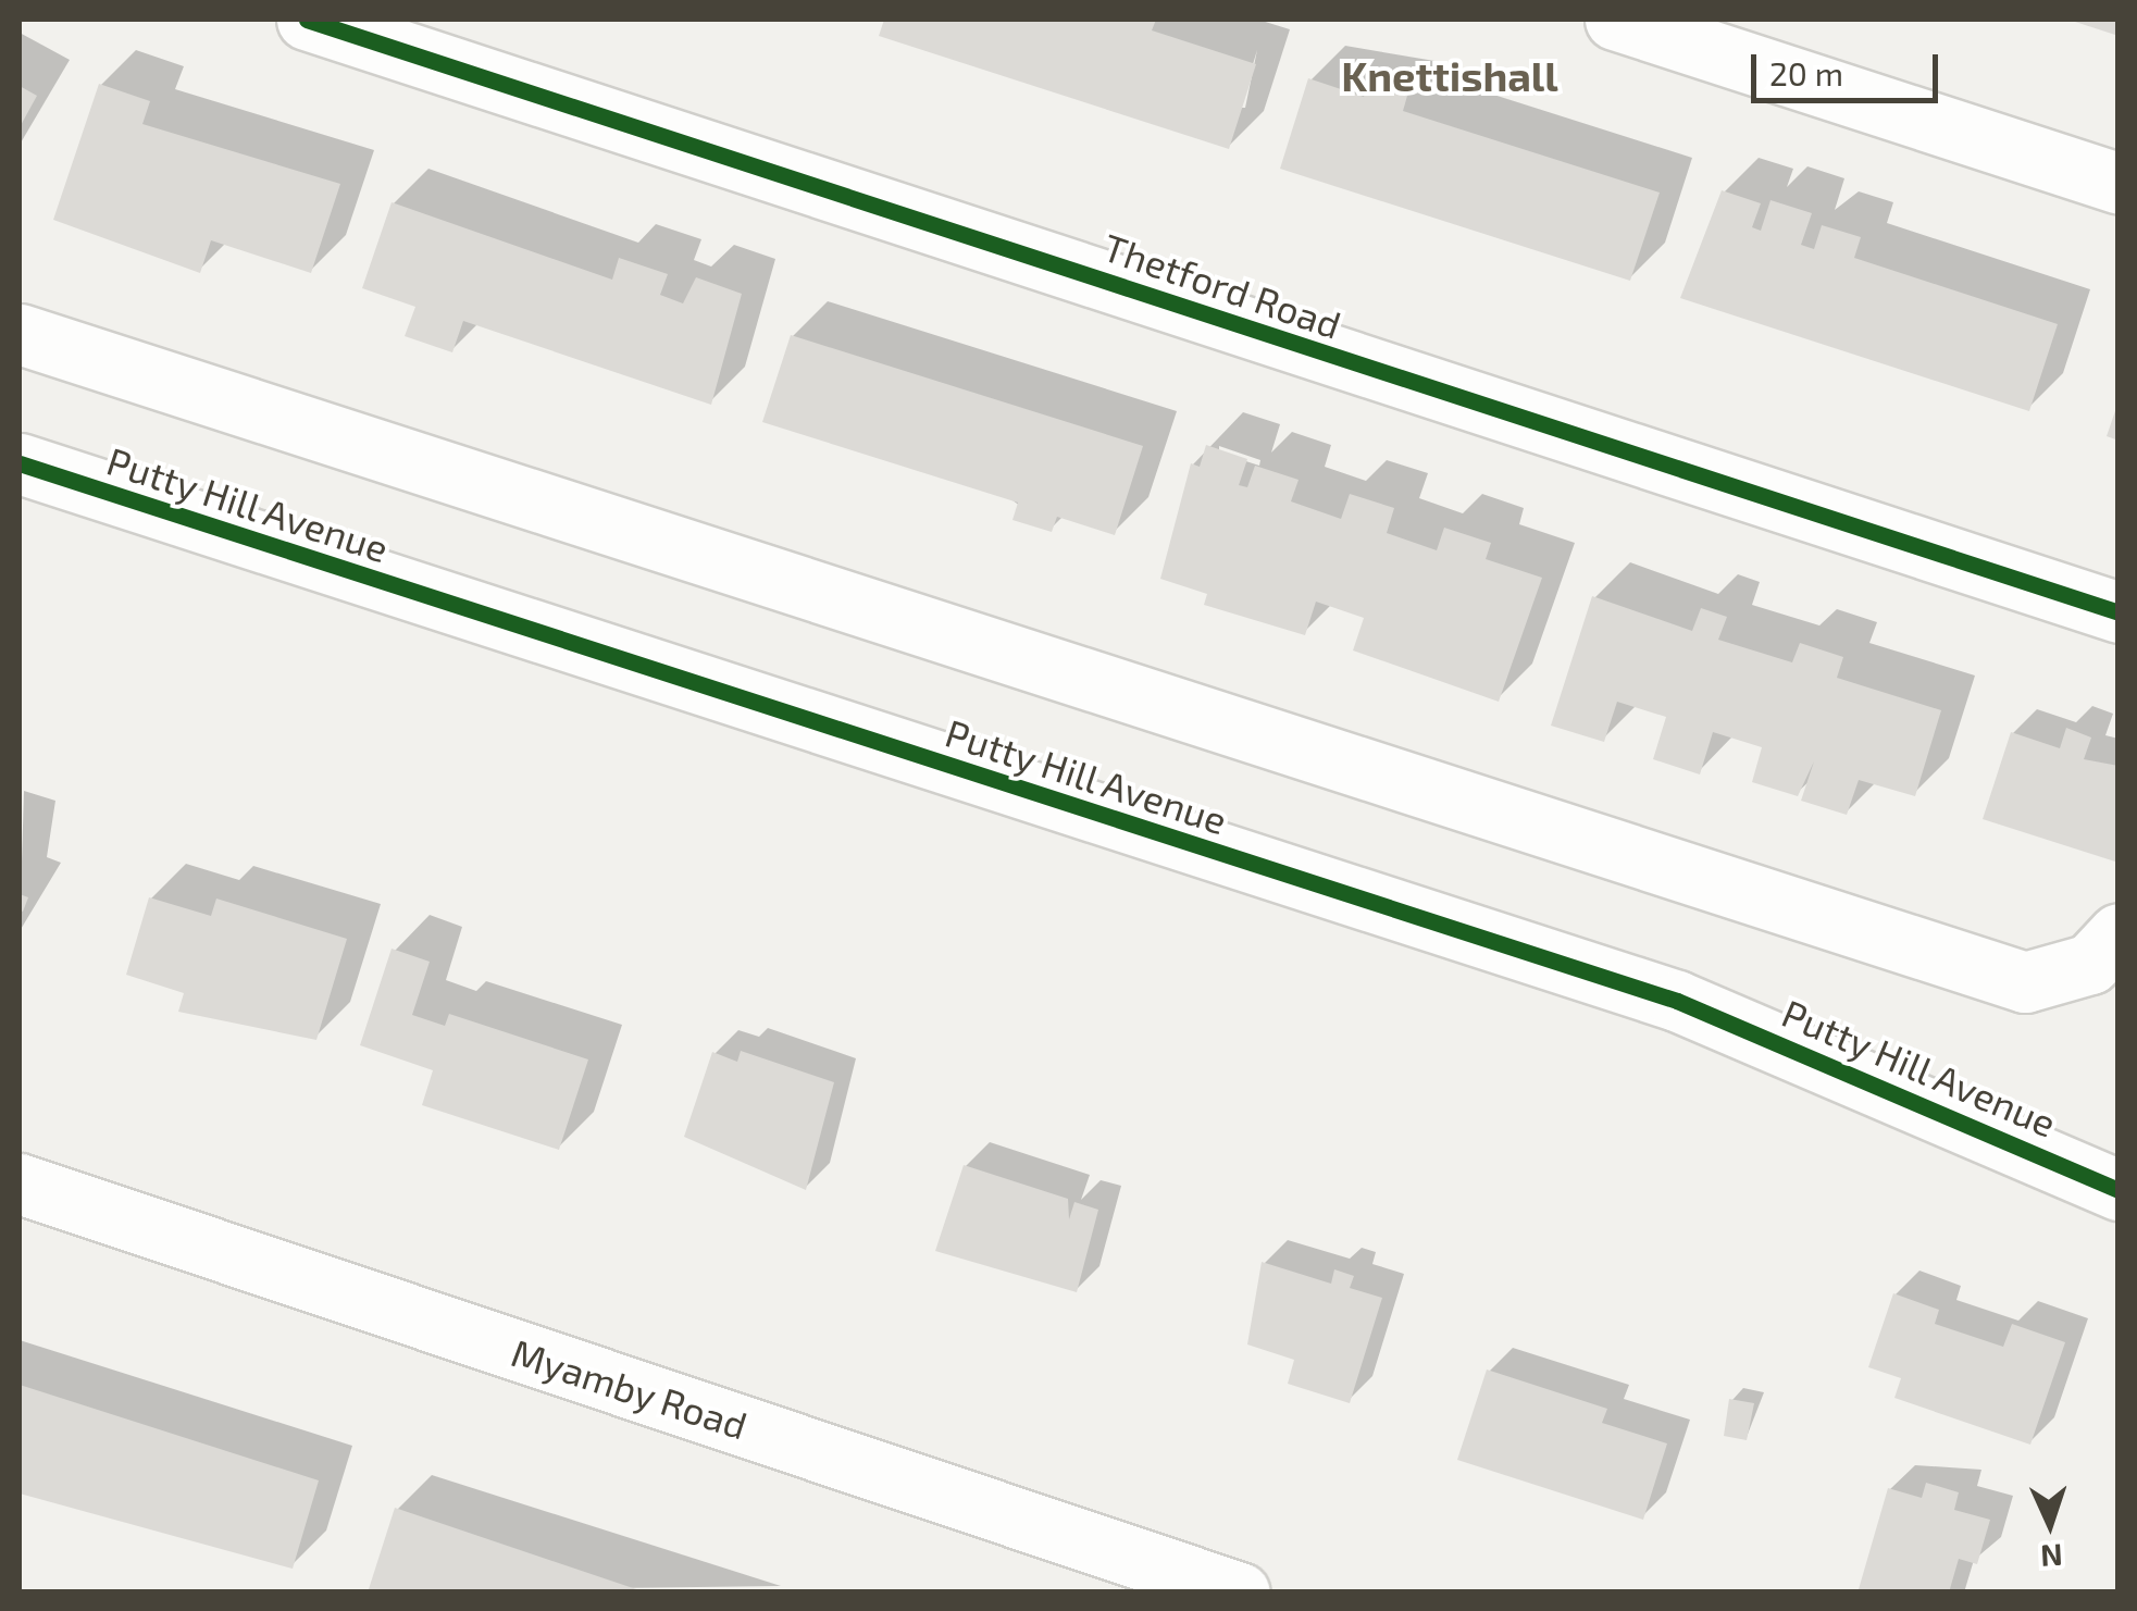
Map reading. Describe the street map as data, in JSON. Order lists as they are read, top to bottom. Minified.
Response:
{"streets":{"street":["Thetford Road","Putty Hill Avenue","Myamby Road"]},"districts":["Knettishall"],"scale_bar":"20 m","north":"bottom"}
